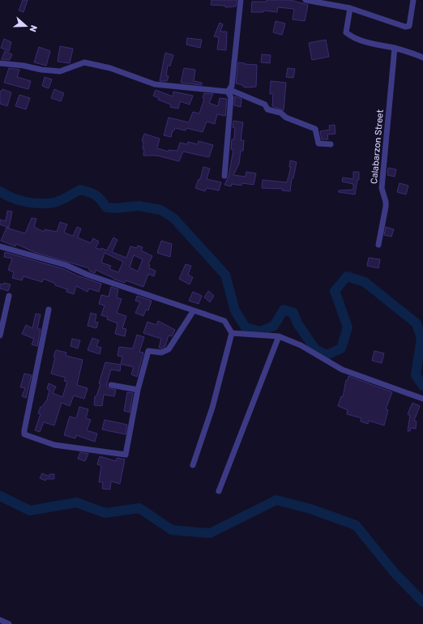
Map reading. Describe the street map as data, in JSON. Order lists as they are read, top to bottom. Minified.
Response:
{"streets":{"street":["Calabarzon Street"]},"north":"right"}
